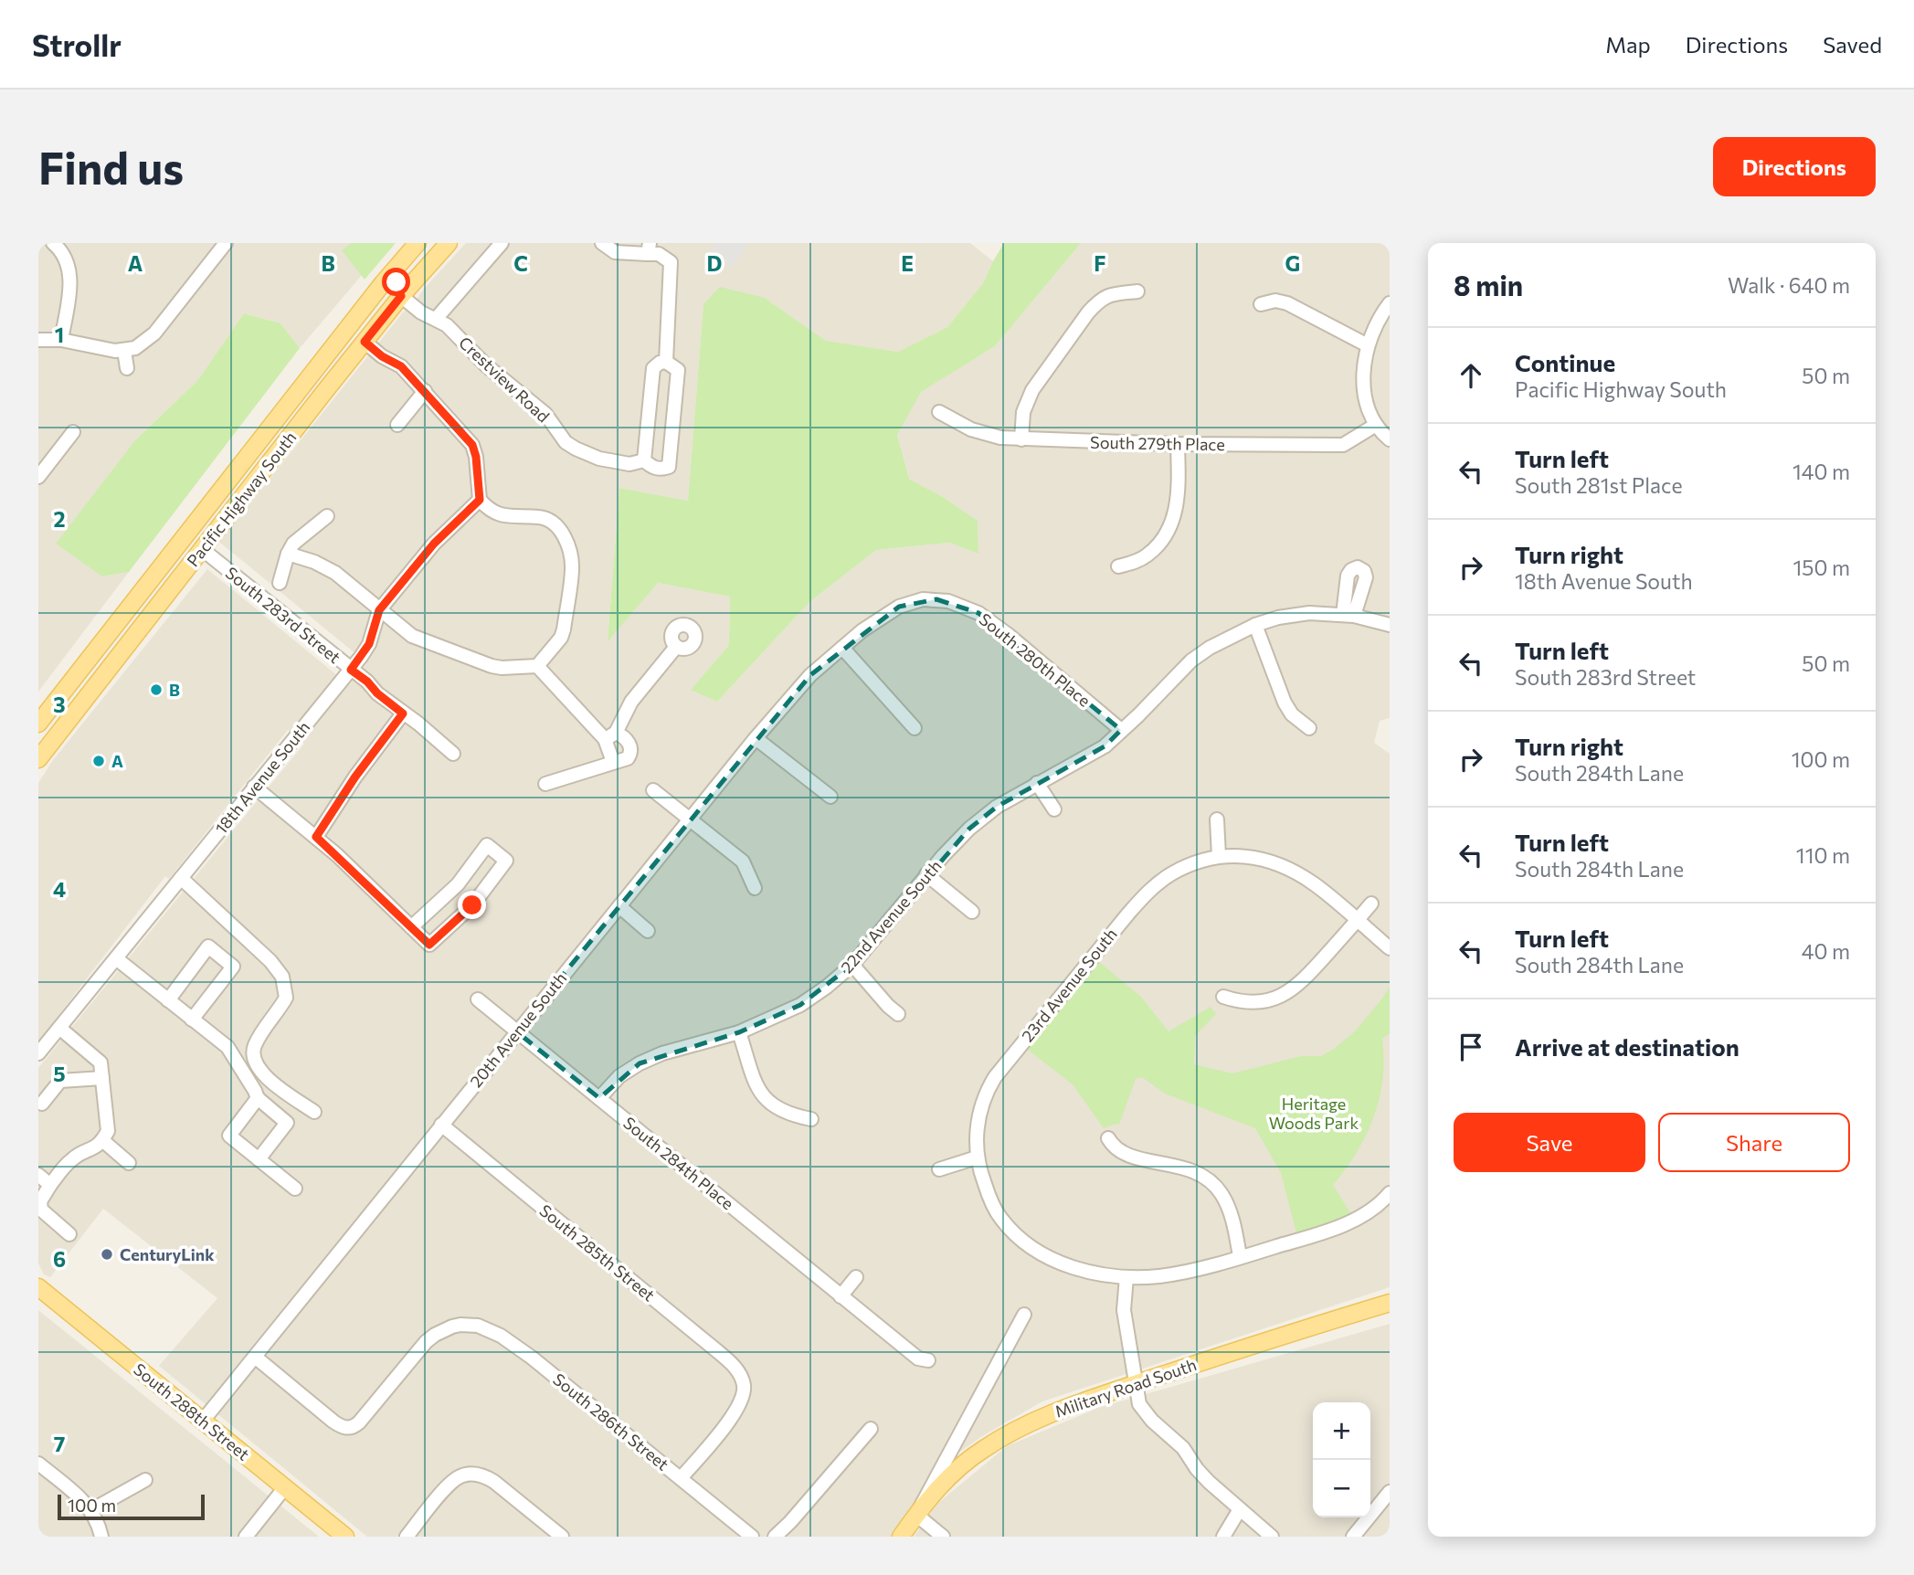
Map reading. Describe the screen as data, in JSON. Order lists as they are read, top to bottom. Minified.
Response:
{"streets":{"main road":["Pacific Highway South","Military Road South","South 288th Street"],"street":["Crestview Road","South 279th Place","South 283rd Street","South 280th Place","18th Avenue South","22nd Avenue South","23rd Avenue South","20th Avenue South","South 284th Place","South 285th Street","South 286th Street"]},"crossings":[["Crestview Road","Pacific Highway South"],["Pacific Highway South","South 283rd Street"],["South 283rd Street","18th Avenue South"],["South 280th Place","22nd Avenue South"],["South 280th Place","20th Avenue South"],["22nd Avenue South","South 284th Place"],["20th Avenue South","South 284th Place"],["20th Avenue South","South 285th Street"],["20th Avenue South","South 288th Street"],["20th Avenue South","South 286th Street"],["South 285th Street","South 286th Street"]],"parks":["Heritage Woods Park"],"places":["B","A","CenturyLink"],"scale_bar":"100 m","page":{"header":"Strollr","nav":["Map","Directions","Saved"],"buttons":["Directions",["Save","Share"]],"title":"Find us","heading":["8 min","Walk · 640 m"],"list":[["Continue","Pacific Highway South","50 m"],["Turn left","South 281st Place","140 m"],["Turn right","18th Avenue South","150 m"],["Turn left","South 283rd Street","50 m"],["Turn right","South 284th Lane","100 m"],["Turn left","South 284th Lane","110 m"],["Turn left","South 284th Lane","40 m"],"Arrive at destination"],"map_buttons":["+","−"],"scale":"100 m"},"grid":{"columns":["A","B","C","D","E","F","G"],"rows":["1","2","3","4","5","6","7"]}}
